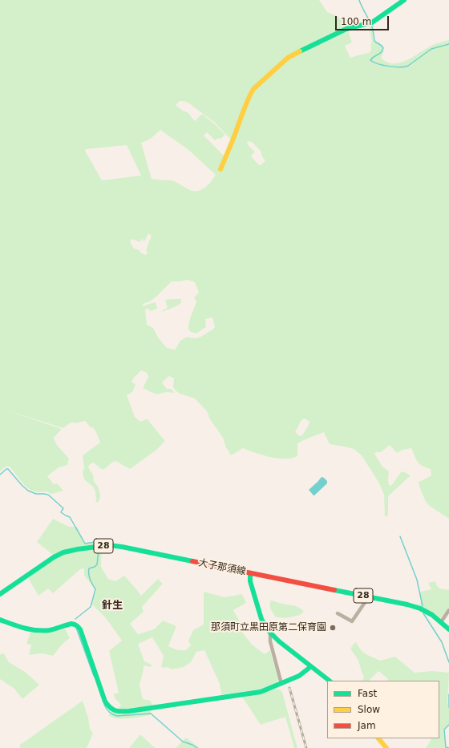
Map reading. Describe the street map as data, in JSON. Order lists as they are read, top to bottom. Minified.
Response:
{"streets":{"street":["28","大子那須線"]},"districts":["針生"],"places":["那須町立黒田原第二保育園"],"legend":["Fast","Slow","Jam"],"scale_bar":"100 m"}
